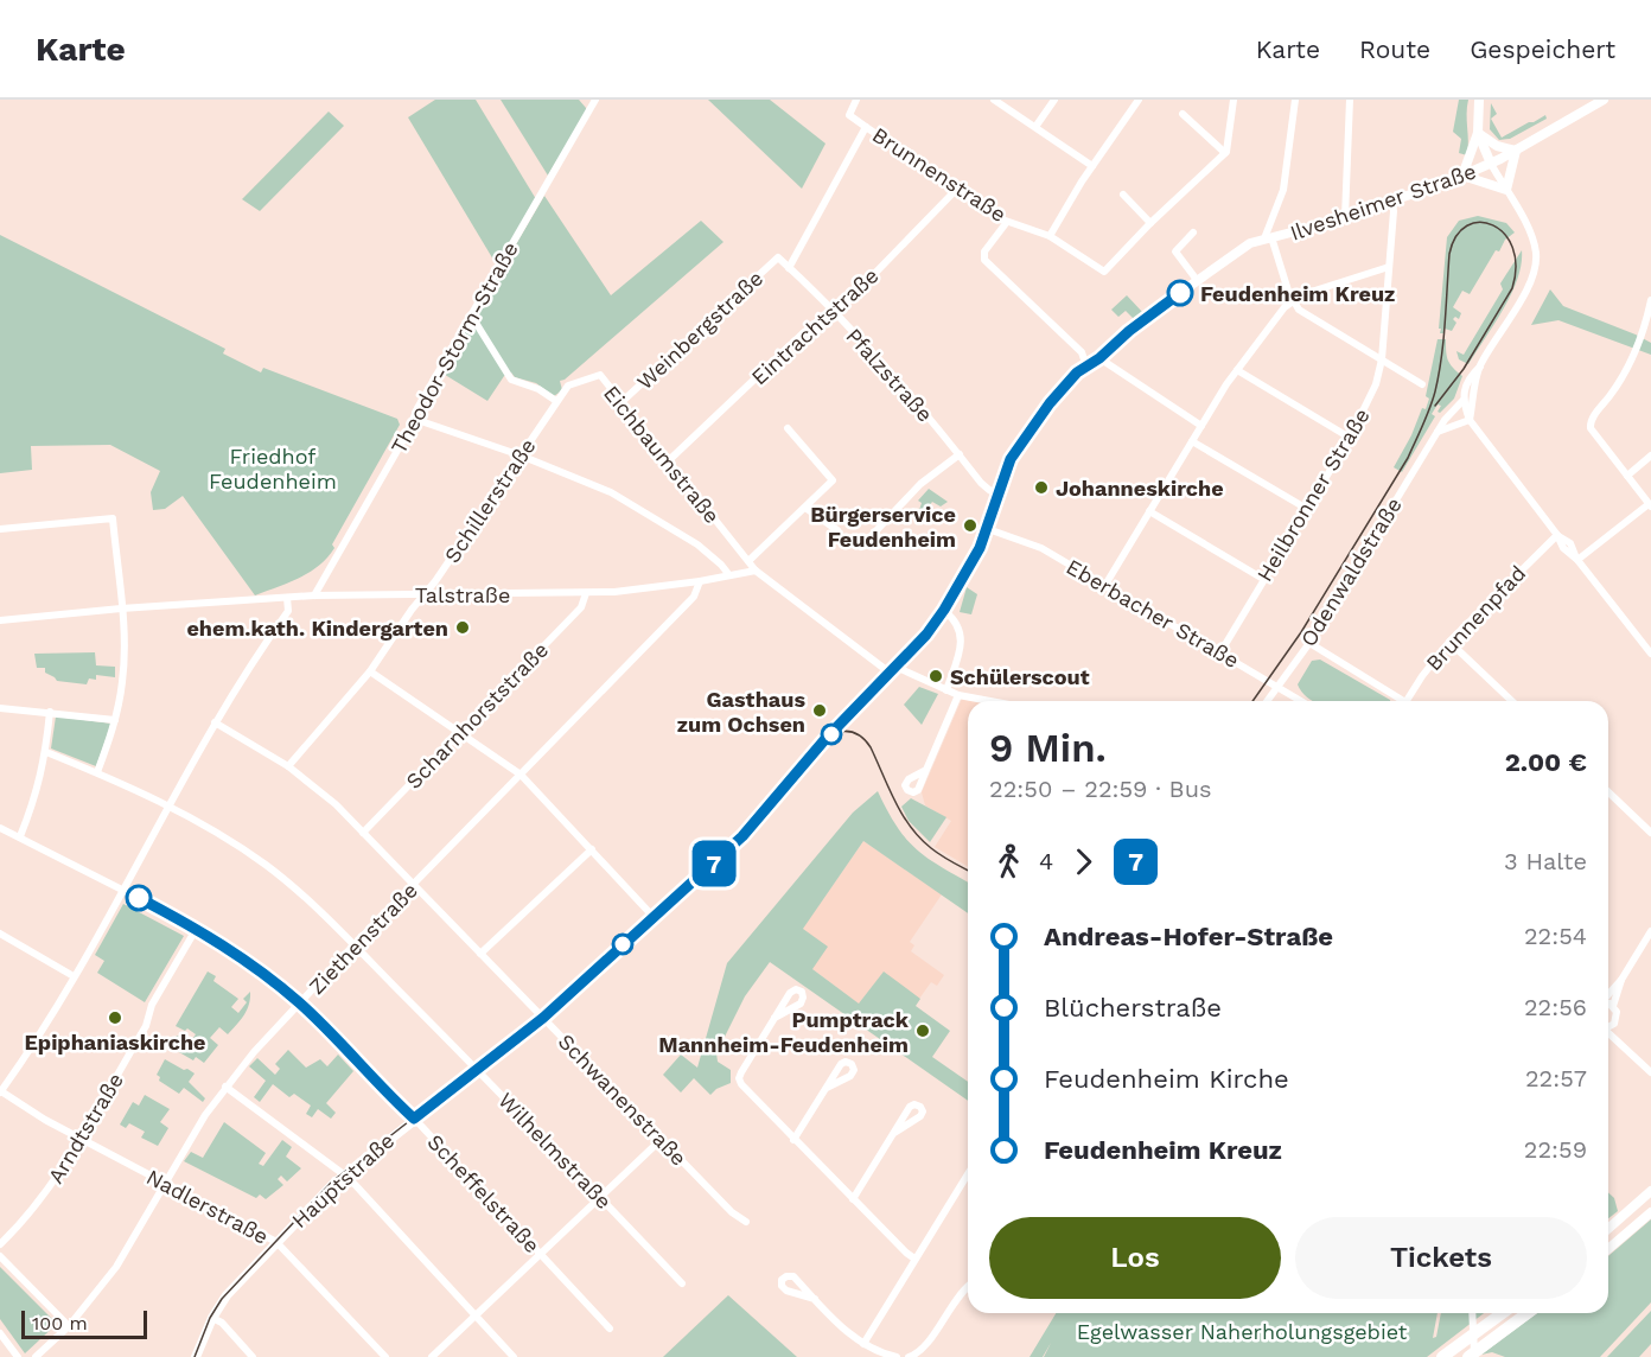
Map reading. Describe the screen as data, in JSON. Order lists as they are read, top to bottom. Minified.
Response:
{"streets":{"street":["Brunnenstraße","Ilvesheimer Straße","Eintrachtstraße","Weinbergstraße","Theodor-Storm-Straße","Pfalzstraße","Eichbaumstraße","Heilbronner Straße","Schillerstraße","Odenwaldstraße","Talstraße","Eberbacher Straße","Brunnenpfad","Scharnhorststraße","Ziethenstraße","Schwanenstraße","Arndtstraße","Wilhelmstraße","Hauptstraße","Scheffelstraße","Nadlerstraße"]},"crossings":[["Brunnenstraße","Eintrachtstraße"],["Brunnenstraße","Weinbergstraße"],["Ilvesheimer Straße","Heilbronner Straße"],["Ilvesheimer Straße","Odenwaldstraße"],["Ilvesheimer Straße","Hauptstraße"],["Eintrachtstraße","Pfalzstraße"],["Eintrachtstraße","Eichbaumstraße"],["Weinbergstraße","Pfalzstraße"],["Weinbergstraße","Eichbaumstraße"],["Theodor-Storm-Straße","Talstraße"],["Pfalzstraße","Hauptstraße"],["Eichbaumstraße","Schillerstraße"],["Eichbaumstraße","Talstraße"],["Heilbronner Straße","Eberbacher Straße"],["Schillerstraße","Talstraße"],["Schillerstraße","Schwanenstraße"],["Odenwaldstraße","Eberbacher Straße"],["Talstraße","Scharnhorststraße"],["Talstraße","Ziethenstraße"],["Eberbacher Straße","Hauptstraße"],["Scharnhorststraße","Schwanenstraße"],["Ziethenstraße","Schwanenstraße"],["Ziethenstraße","Wilhelmstraße"],["Ziethenstraße","Scheffelstraße"],["Ziethenstraße","Nadlerstraße"],["Schwanenstraße","Hauptstraße"],["Arndtstraße","Scheffelstraße"],["Arndtstraße","Nadlerstraße"],["Wilhelmstraße","Hauptstraße"],["Hauptstraße","Scheffelstraße"],["Hauptstraße","Nadlerstraße"]],"parks":["Friedhof Feudenheim","Egelwasser Naherholungsgebiet"],"places":["Feudenheim Kreuz","Johanneskirche","Bürgerservice Feudenheim","ehem.kath. Kindergarten","Schülerscout","Gasthaus zum Ochsen","Epiphaniaskirche","Pumptrack Mannheim-Feudenheim"],"lines":["bus line 7"],"scale_bar":"100 m","page":{"header":"Karte","nav":["Karte","Route","Gespeichert"],"on_map":"7","heading":["9 Min.","22:50 – 22:59 · Bus","2.00 €"],"legs":["4","7","3 Halte"],"list":[{"name":"Andreas-Hofer-Straße","value":"22:54"},{"name":"Blücherstraße","value":"22:56"},{"name":"Feudenheim Kirche","value":"22:57"},{"name":"Feudenheim Kreuz","value":"22:59"}],"buttons":["Los","Tickets"],"scale":"100 m"}}
